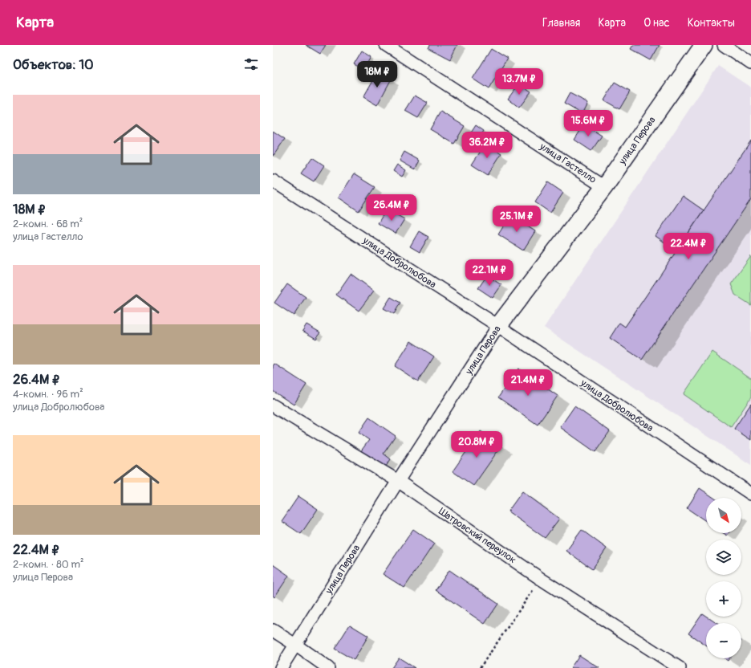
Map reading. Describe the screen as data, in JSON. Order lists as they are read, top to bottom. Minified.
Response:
{"streets":{"street":["улица Перова","улица Гастелло","улица Добролюбова","Шатровский переулок"]},"crossings":[["улица Перова","улица Гастелло"],["улица Перова","улица Добролюбова"],["улица Перова","Шатровский переулок"]],"north":"bottom right","page":{"header":"Карта","nav":["Главная","Карта","О нас","Контакты"],"heading":"Объектов: 10","price":["18M ₽","13.7M ₽","15.6M ₽","36.2M ₽","26.4M ₽","25.1M ₽","22.4M ₽","22.1M ₽","21.4M ₽","20.8M ₽"],"list":[{"name":"18M ₽","note":"2-комн. · 68 m² · улица Гастелло"},{"name":"26.4M ₽","note":"4-комн. · 96 m² · улица Добролюбова"},{"name":"22.4M ₽","note":"2-комн. · 80 m² · улица Перова"}],"map_buttons":["+","−"]}}
